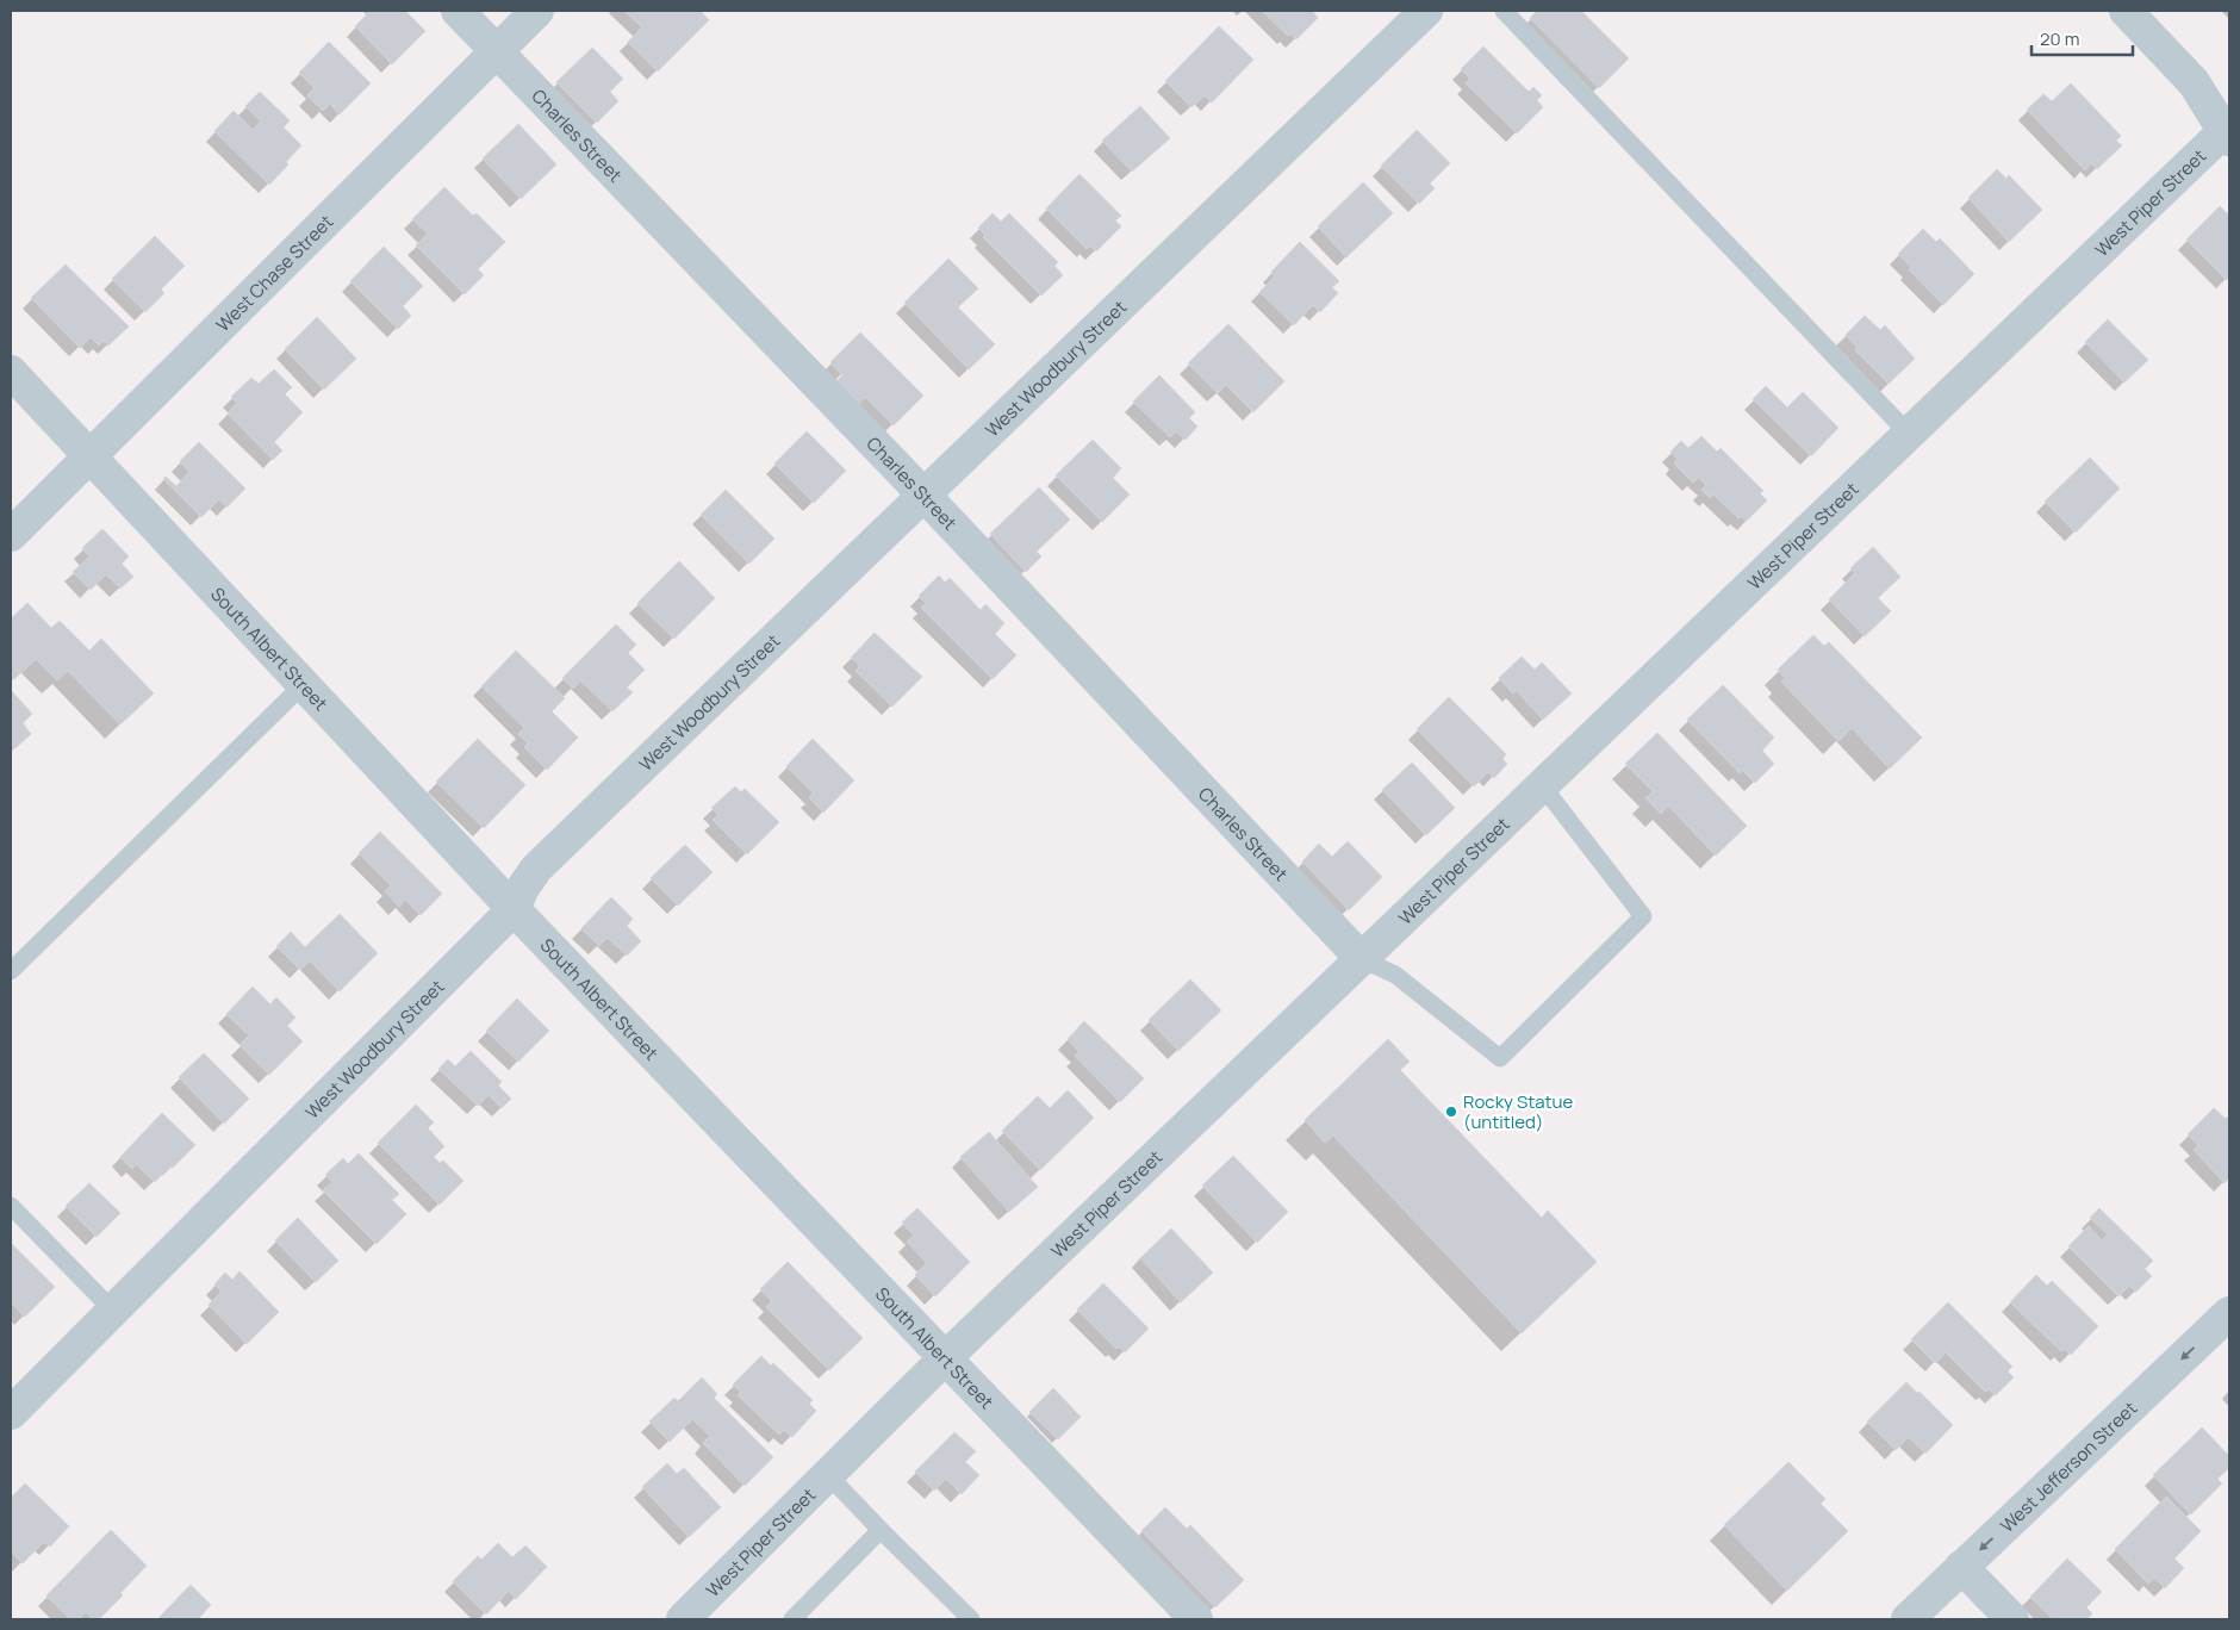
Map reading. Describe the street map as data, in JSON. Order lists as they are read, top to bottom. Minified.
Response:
{"streets":{"street":["Charles Street","West Piper Street","West Chase Street","West Woodbury Street","South Albert Street","West Jefferson Street"]},"crossings":[["Charles Street","West Piper Street"],["Charles Street","West Chase Street"],["Charles Street","West Woodbury Street"],["West Piper Street","South Albert Street"],["West Chase Street","South Albert Street"],["West Woodbury Street","South Albert Street"]],"one_way":["West Jefferson Street"],"places":["Rocky Statue (untitled)"],"scale_bar":"20 m"}
